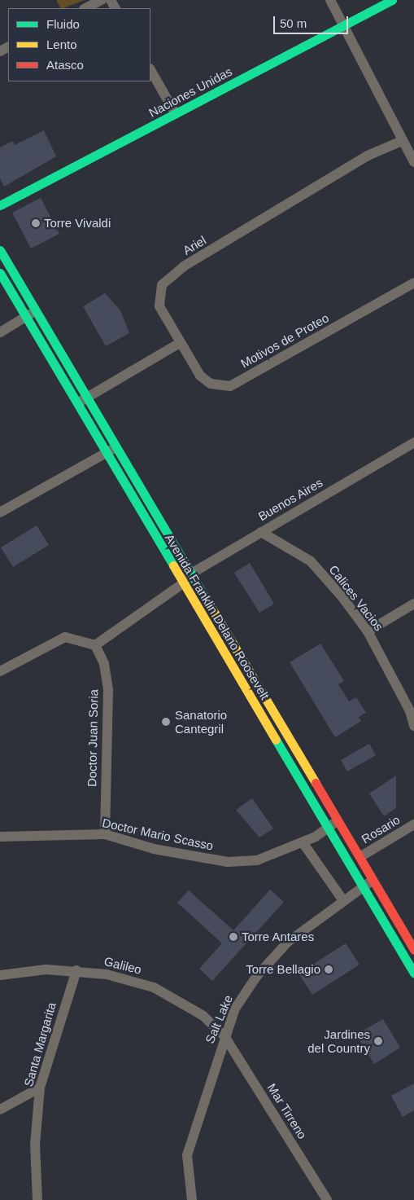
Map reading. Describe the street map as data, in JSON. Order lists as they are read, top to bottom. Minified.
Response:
{"streets":{"main road":["Naciones Unidas","Avenida Franklin Delano Roosevelt"],"street":["Ariel","Motivos de Proteo","Buenos Aires","Calices Vacios","Doctor Juan Soria","Rosario","Doctor Mario Scasso","Galileo","Salt Lake","Santa Margarita","Mar Tirreno"]},"crossings":[["Ariel","Motivos de Proteo"],["Buenos Aires","Calices Vacios"],["Buenos Aires","Avenida Franklin Delano Roosevelt"],["Buenos Aires","Doctor Juan Soria"],["Avenida Franklin Delano Roosevelt","Rosario"],["Avenida Franklin Delano Roosevelt","Doctor Mario Scasso"],["Avenida Franklin Delano Roosevelt","Salt Lake"],["Doctor Juan Soria","Doctor Mario Scasso"],["Galileo","Salt Lake"],["Galileo","Santa Margarita"],["Galileo","Mar Tirreno"],["Salt Lake","Mar Tirreno"]],"places":["Torre Vivaldi","Sanatorio Cantegril","Torre Antares","Torre Bellagio","Jardines del Country"],"legend":["Fluido","Lento","Atasco"],"scale_bar":"50 m"}
